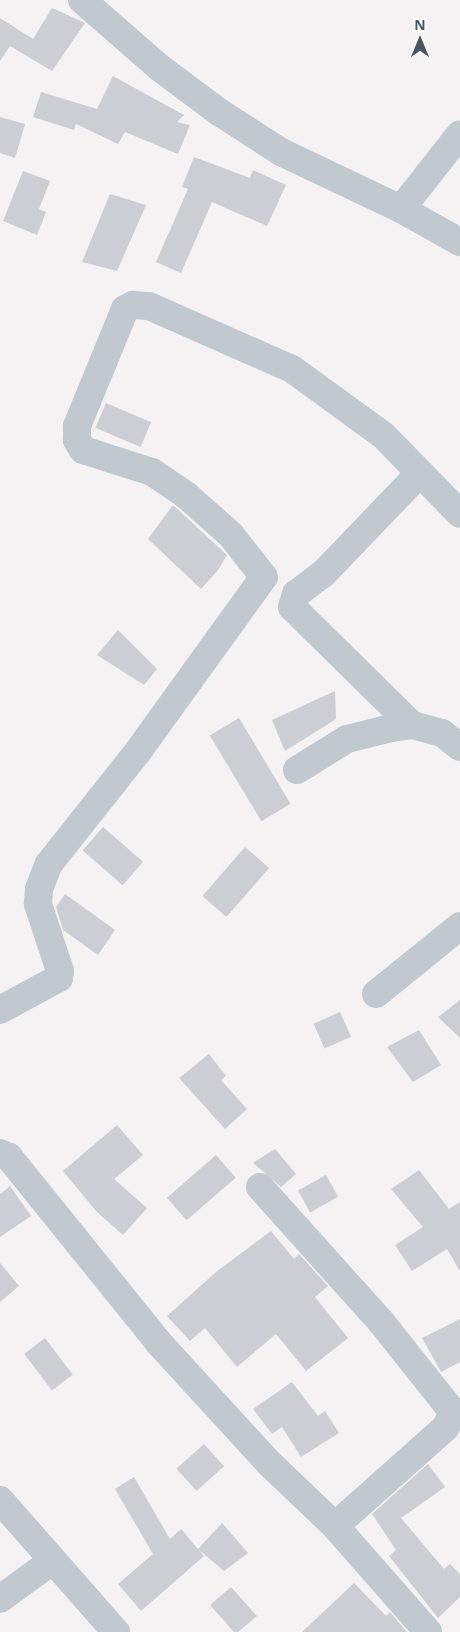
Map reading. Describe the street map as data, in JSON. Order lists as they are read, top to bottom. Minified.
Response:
{"north":"top"}
